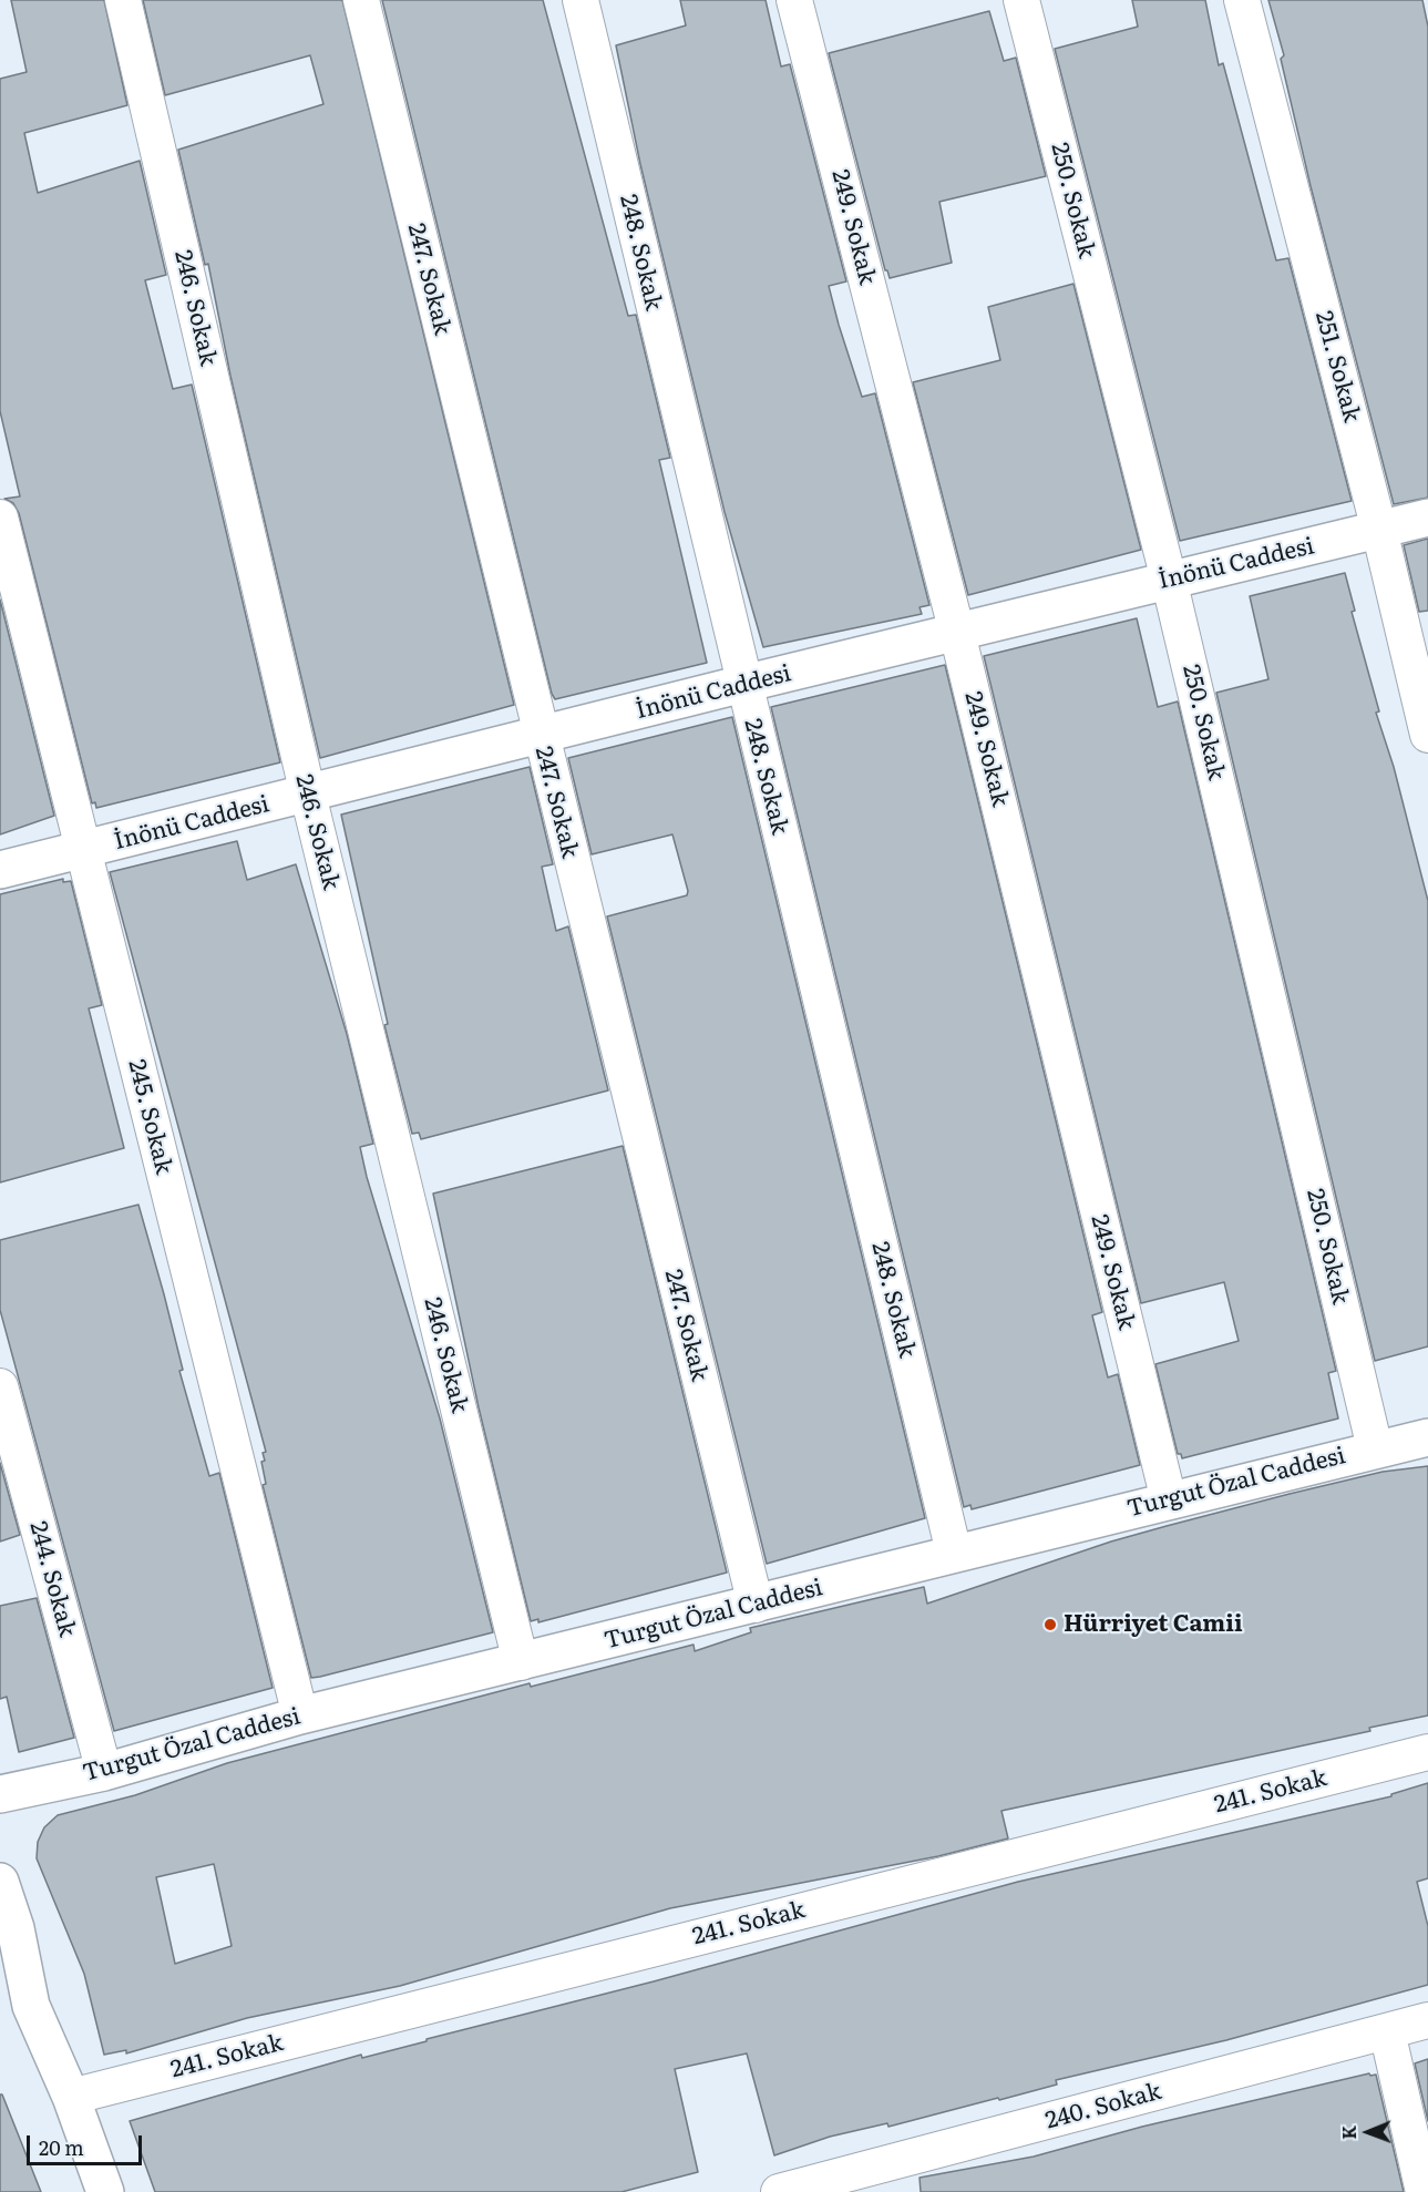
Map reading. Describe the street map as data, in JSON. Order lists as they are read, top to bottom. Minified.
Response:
{"streets":{"street":["250. Sokak","249. Sokak","248. Sokak","247. Sokak","246. Sokak","251. Sokak","İnönü Caddesi","245. Sokak","Turgut Özal Caddesi","244. Sokak","241. Sokak","240. Sokak"]},"crossings":[["250. Sokak","İnönü Caddesi"],["250. Sokak","Turgut Özal Caddesi"],["249. Sokak","İnönü Caddesi"],["249. Sokak","Turgut Özal Caddesi"],["248. Sokak","İnönü Caddesi"],["248. Sokak","Turgut Özal Caddesi"],["247. Sokak","İnönü Caddesi"],["247. Sokak","Turgut Özal Caddesi"],["246. Sokak","İnönü Caddesi"],["246. Sokak","Turgut Özal Caddesi"],["251. Sokak","İnönü Caddesi"],["İnönü Caddesi","245. Sokak"],["245. Sokak","Turgut Özal Caddesi"],["Turgut Özal Caddesi","244. Sokak"]],"places":["Hürriyet Camii"],"scale_bar":"20 m","north":"left"}
